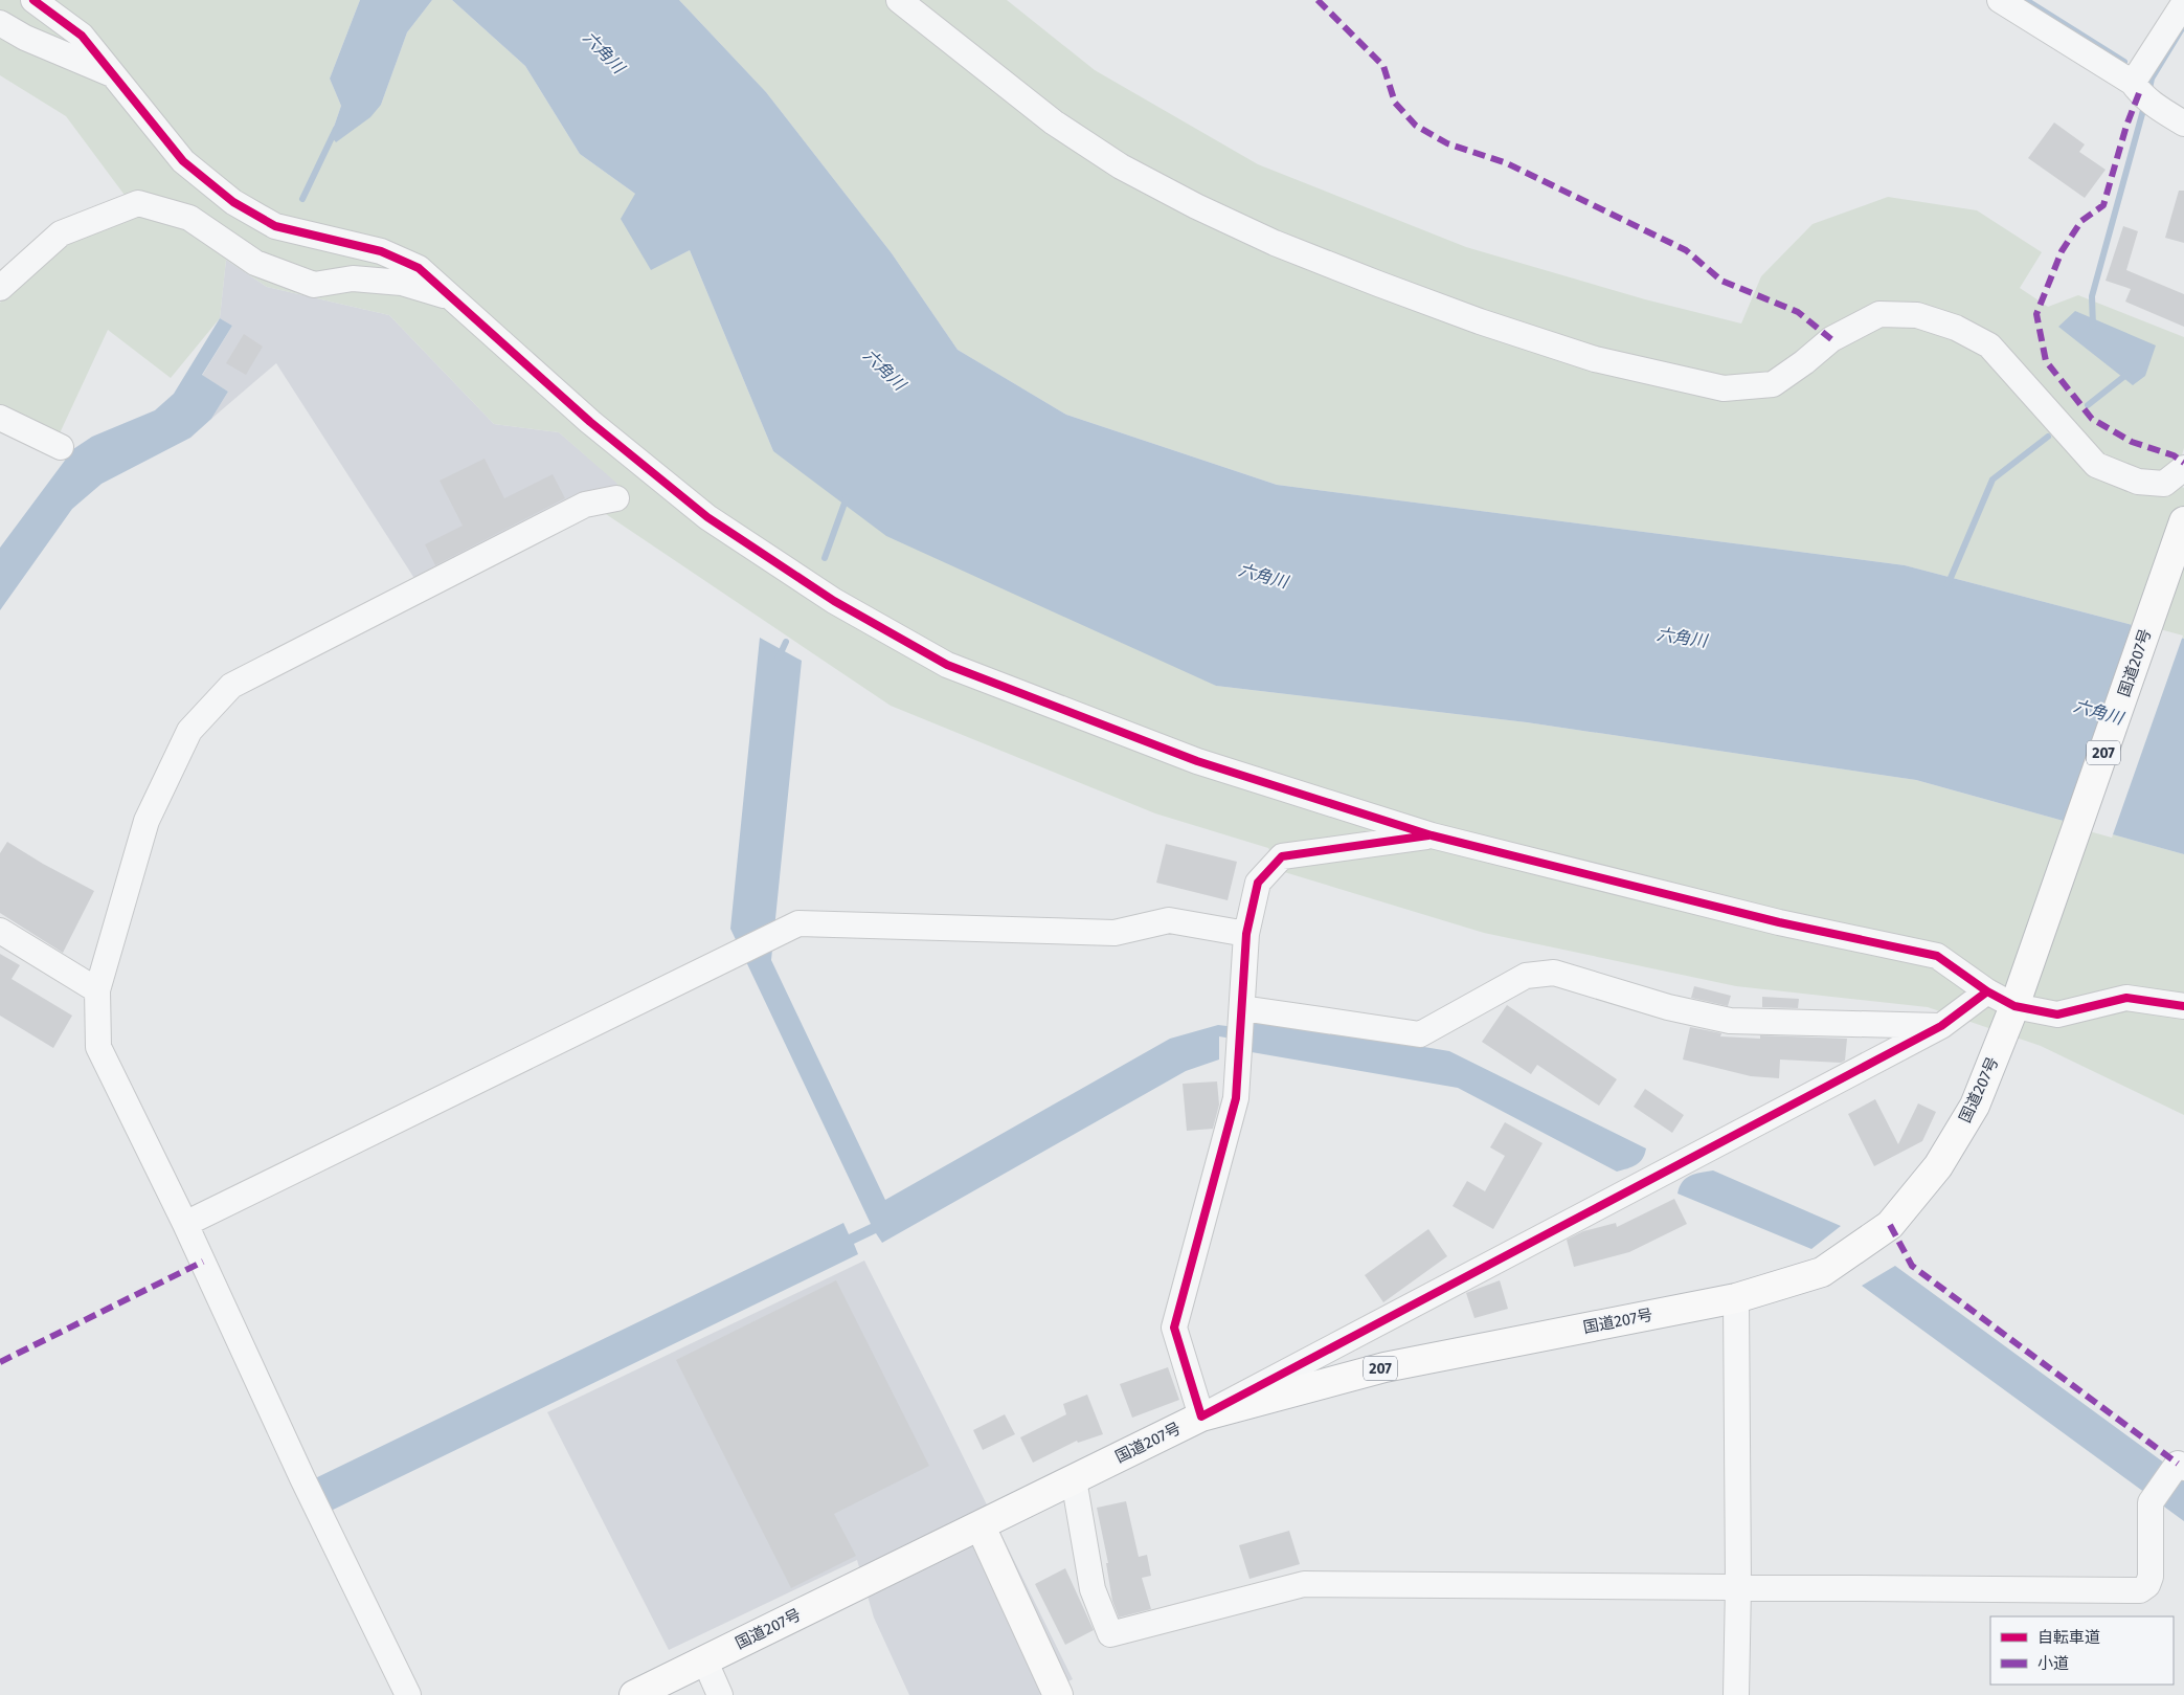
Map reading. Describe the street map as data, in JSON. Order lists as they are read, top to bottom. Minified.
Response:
{"streets":{"main road":["国道207号","207"]},"water":["六角川"],"legend":["自転車道","小道"]}
